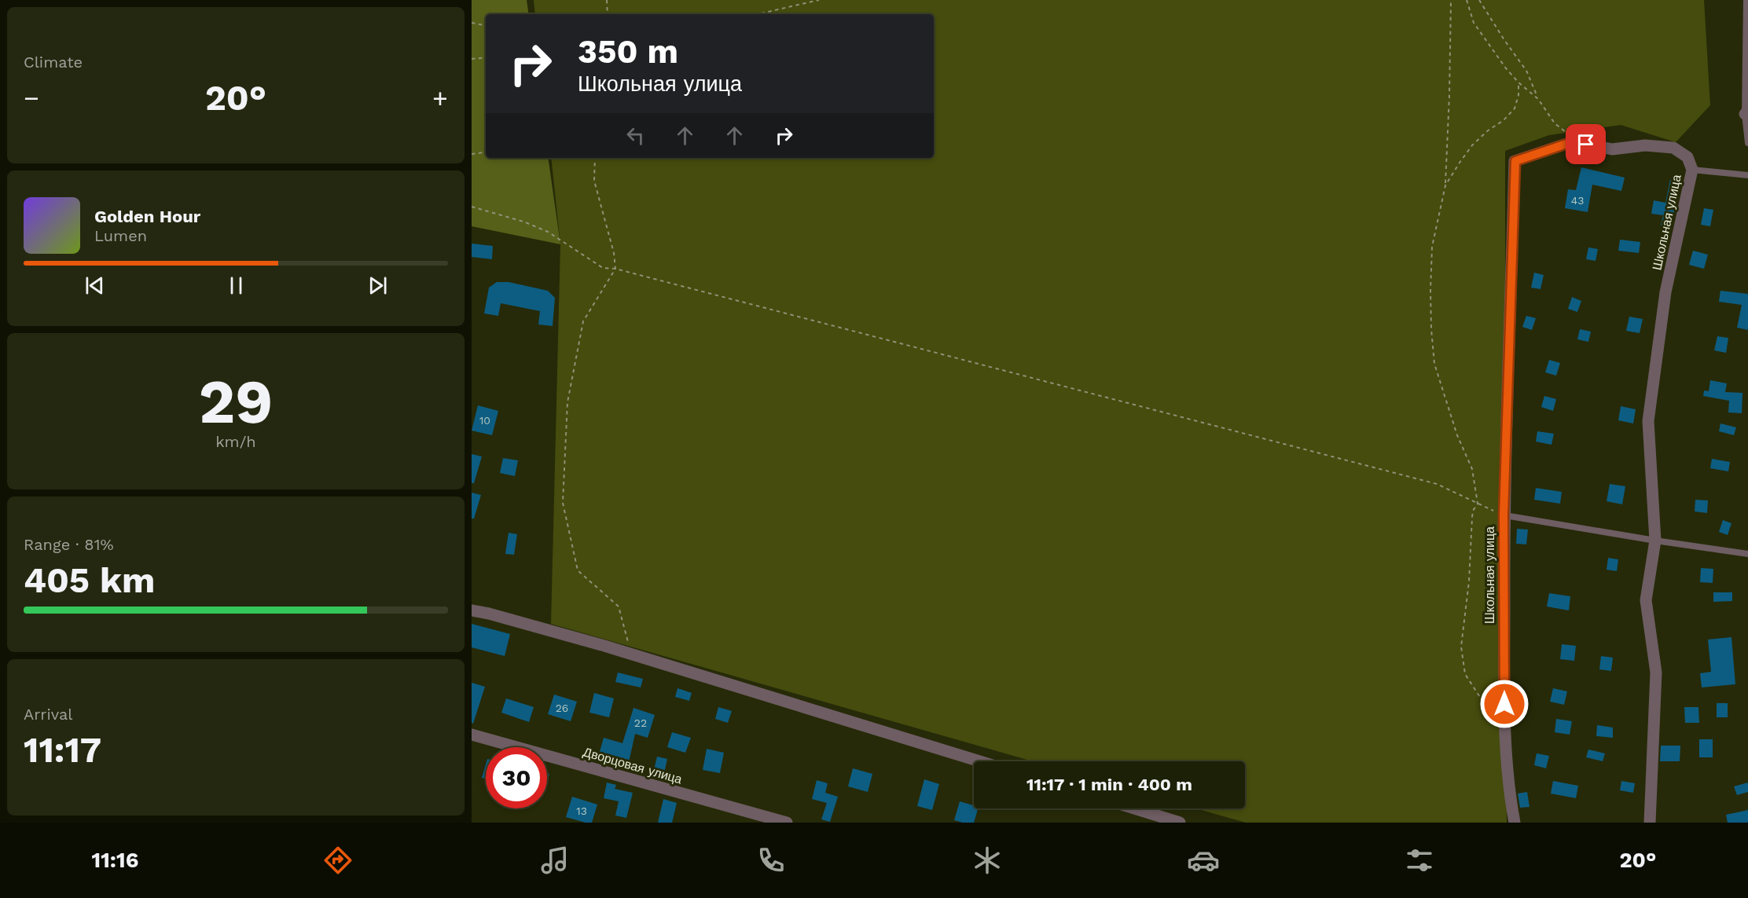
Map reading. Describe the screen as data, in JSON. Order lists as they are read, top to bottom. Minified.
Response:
{"streets":{"street":["Школьная улица","Дворцовая улица"]},"house_numbers":["43","10","26","22","13"],"page":{"tile":["Climate",["29","km/h"],["Range · 81%","405 km"],["Arrival","11:17"]],"turn":["350 m","Школьная улица"],"heat":["−","20°","+"],"song":["Golden Hour","Lumen"],"limit":"30","trip":"11:17 · 1 min · 400 m","tabs":["11:16","20°"]}}
